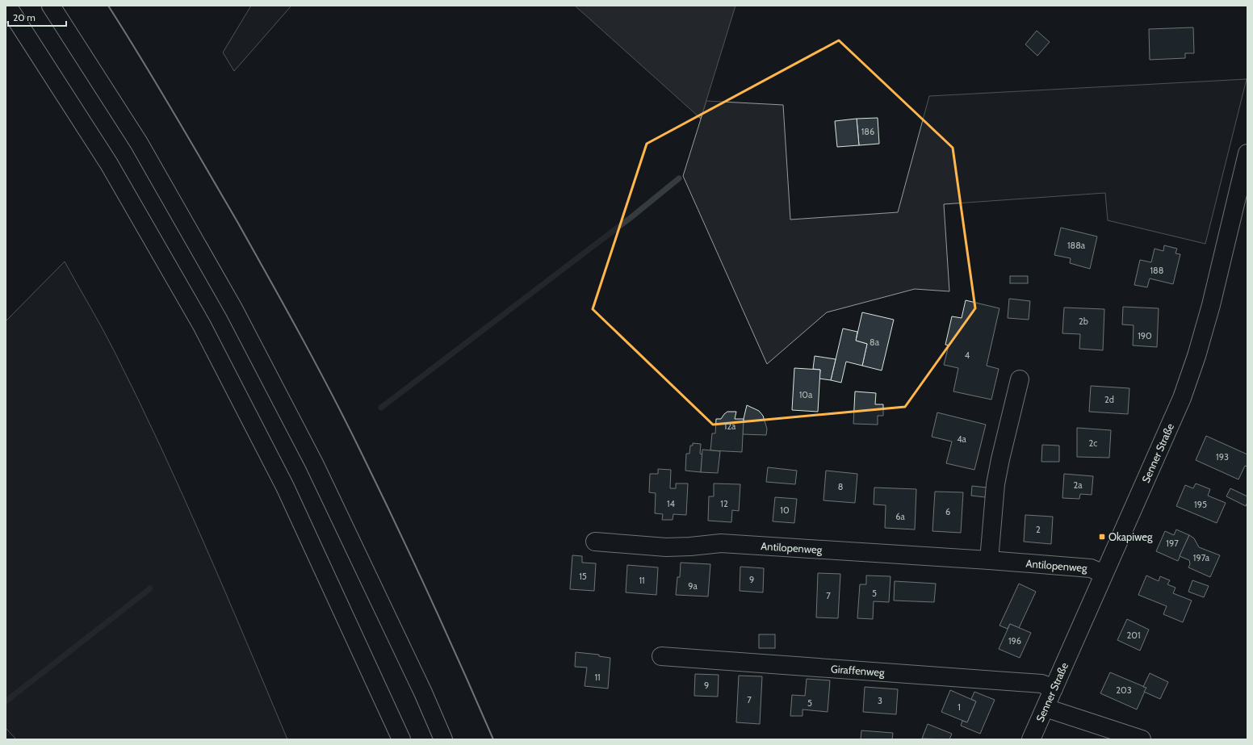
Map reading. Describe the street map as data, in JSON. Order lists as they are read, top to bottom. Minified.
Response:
{"streets":{"main road":["Senner Straße","Antilopenweg","Giraffenweg"]},"crossings":[["Senner Straße","Antilopenweg"],["Senner Straße","Giraffenweg"]],"places":{"transit":["Okapiweg"]},"house_numbers":["186","188a","188","2b","190","8a","4","10a","2d","12a","4a","2c","193","2a","8","14","12","195","10","6","6a","2","197","197a","15","9","11","9a","5","7","201","196","11","9","203","7","3","5","1"],"scale_bar":"20 m"}
